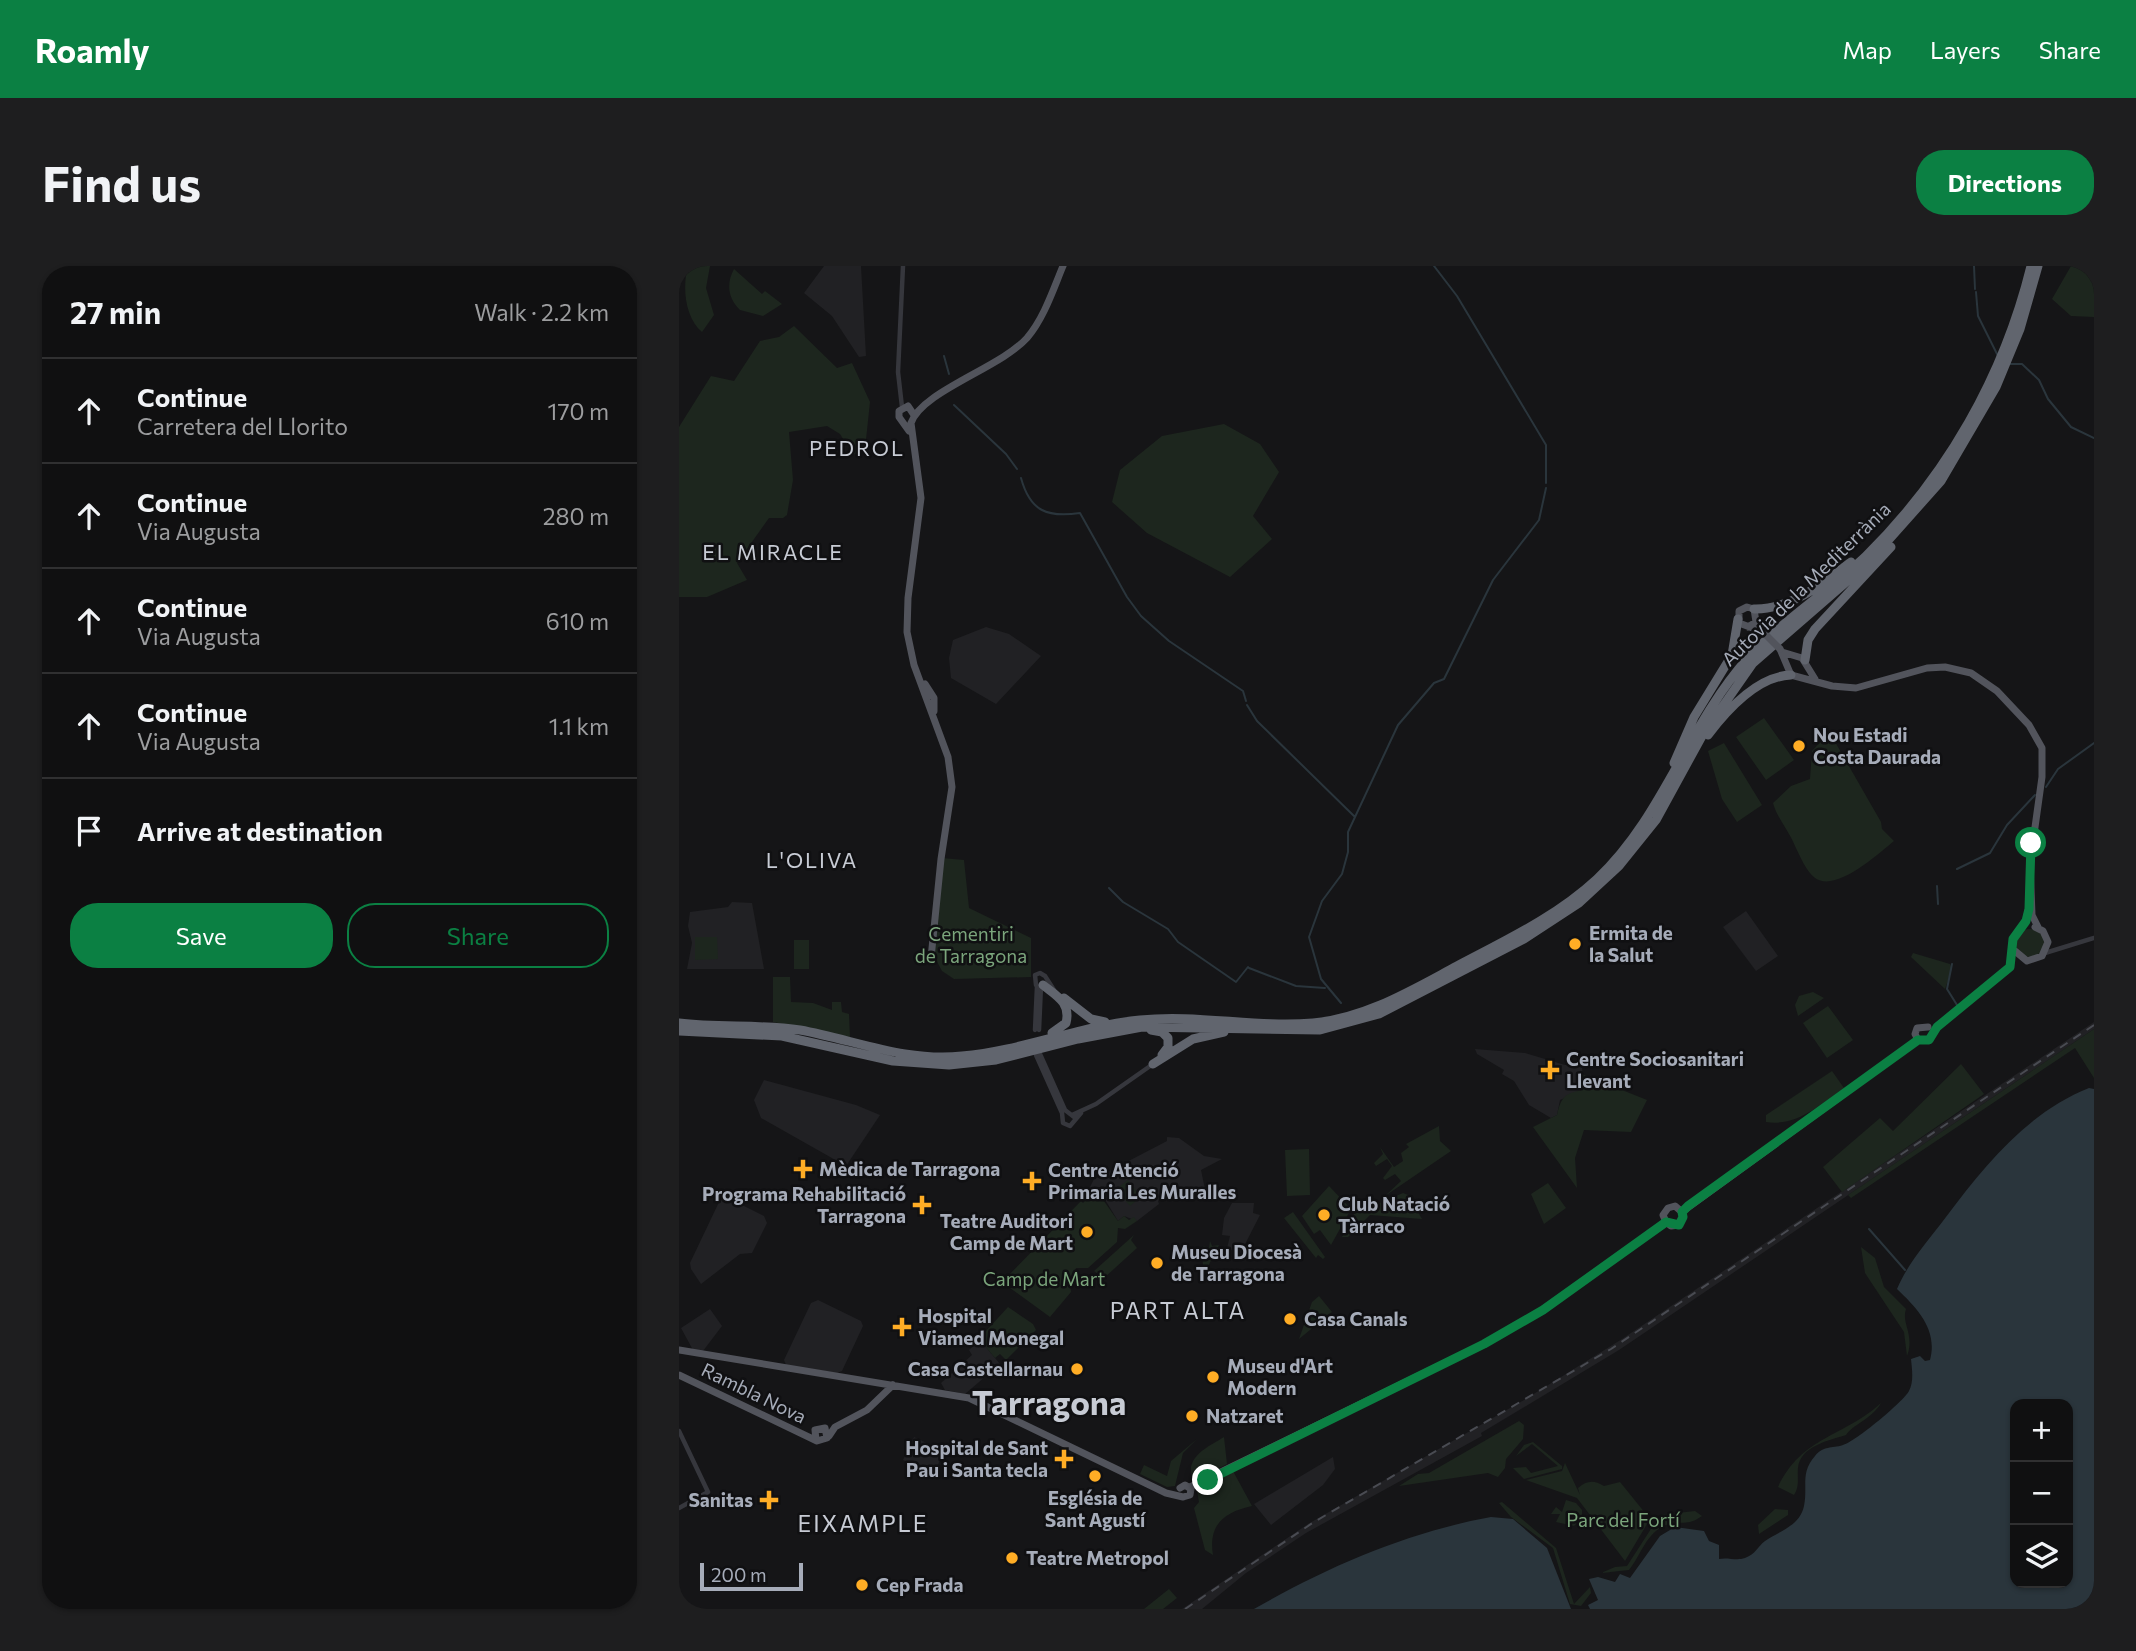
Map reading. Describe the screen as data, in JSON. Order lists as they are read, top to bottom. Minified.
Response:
{"streets":{"highway":["Autovia de la Mediterrània"],"main road":["Rambla Nova"]},"districts":["PEDROL","EL MIRACLE","L'OLIVA","PART ALTA","Tarragona","EIXAMPLE"],"parks":["Cementiri de Tarragona","Camp de Mart","Parc del Fortí"],"places":{"other":["Nou Estadi Costa Daurada","Ermita de la Salut","Club Natació Tàrraco","Teatre Auditori Camp de Mart","Museu Diocesà de Tarragona","Casa Canals","Casa Castellarnau","Museu d'Art Modern","Natzaret","Església de Sant Agustí","Teatre Metropol","Cep Frada"],"health":["Centre Sociosanitari Llevant","Mèdica de Tarragona","Centre Atenció Primaria Les Muralles","Programa Rehabilitació Tarragona","Hospital Viamed Monegal","Hospital de Sant Pau i Santa tecla","Sanitas"]},"scale_bar":"200 m","page":{"header":"Roamly","nav":["Map","Layers","Share"],"buttons":["Directions",["Save","Share"]],"title":"Find us","heading":["27 min","Walk · 2.2 km"],"list":[["Continue","Carretera del Llorito","170 m"],["Continue","Via Augusta","280 m"],["Continue","Via Augusta","610 m"],["Continue","Via Augusta","1.1 km"],"Arrive at destination"],"map_buttons":["+","−"],"scale":"200 m"}}
